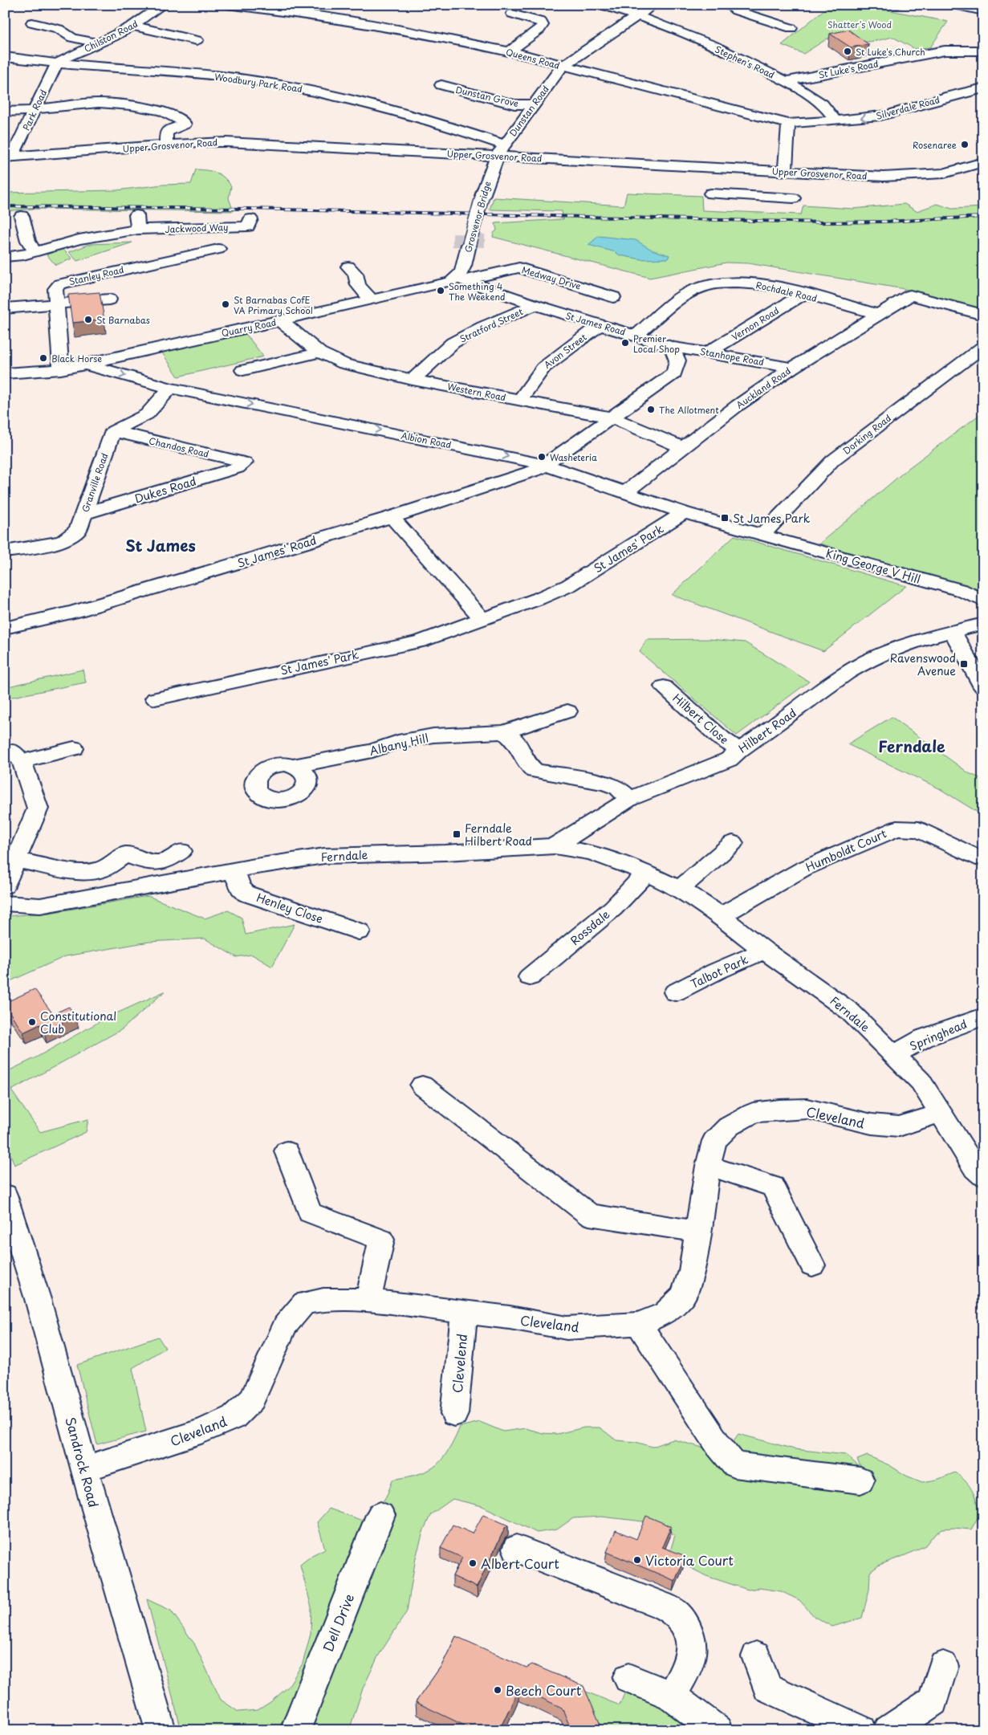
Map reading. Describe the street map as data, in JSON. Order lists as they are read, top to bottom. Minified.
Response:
{"streets":{"street":["Chilston Road","Queens Road","Stephen's Road","St Luke's Road","Woodbury Park Road","Dunstan Grove","Silverdale Road","Park Road","Dunstan Road","Upper Grosvenor Road","Grosvenor Bridge","Jackwood Way","Stanley Road","Medway Drive","Rochdale Road","St James Road","Vernon Road","Stratford Street","Quarry Road","Avon Street","Stanhope Road","Auckland Road","Western Road","Dorking Road","Albion Road","Chandos Road","Granville Road","Dukes Road","St James' Park","St James' Road","King George V Hill","Hilbert Close","Hilbert Road","Albany Hill","Humboldt Court","Ferndale","Henley Close","Rossdale","Talbot Park","Springhead","Cleveland","Clevelend","Sandrock Road","Dell Drive"]},"crossings":[["Chilston Road","Woodbury Park Road"],["Chilston Road","Park Road"],["Queens Road","Dunstan Road"],["Stephen's Road","St Luke's Road"],["Stephen's Road","Silverdale Road"],["Woodbury Park Road","Park Road"],["Woodbury Park Road","Dunstan Road"],["Woodbury Park Road","Upper Grosvenor Road"],["Woodbury Park Road","Grosvenor Bridge"],["Dunstan Grove","Dunstan Road"],["Park Road","Upper Grosvenor Road"],["Dunstan Road","Upper Grosvenor Road"],["Dunstan Road","Grosvenor Bridge"],["Upper Grosvenor Road","Grosvenor Bridge"],["Grosvenor Bridge","Medway Drive"],["Grosvenor Bridge","St James Road"],["Grosvenor Bridge","Quarry Road"],["Stanley Road","Quarry Road"],["Medway Drive","St James Road"],["Medway Drive","Quarry Road"],["Rochdale Road","St James Road"],["Rochdale Road","Vernon Road"],["Rochdale Road","Auckland Road"],["St James Road","Stratford Street"],["St James Road","Quarry Road"],["St James Road","Avon Street"],["St James Road","Stanhope Road"],["Vernon Road","Stanhope Road"],["Stratford Street","Western Road"],["Quarry Road","Western Road"],["Quarry Road","Albion Road"],["Avon Street","Western Road"],["Stanhope Road","Auckland Road"],["Auckland Road","Western Road"],["Auckland Road","Albion Road"],["Dorking Road","Albion Road"],["Dorking Road","King George V Hill"],["Albion Road","St James' Park"],["Albion Road","St James' Road"],["Albion Road","King George V Hill"],["Chandos Road","Granville Road"],["Chandos Road","Dukes Road"],["Granville Road","Dukes Road"],["Hilbert Close","Hilbert Road"],["Hilbert Road","Ferndale"],["Humboldt Court","Ferndale"],["Ferndale","Henley Close"],["Ferndale","Rossdale"],["Ferndale","Talbot Park"],["Ferndale","Springhead"],["Ferndale","Cleveland"],["Cleveland","Clevelend"],["Cleveland","Sandrock Road"]],"one_way":["Silverdale Road","Albion Road"],"districts":["St James","Ferndale"],"parks":["Shatter's Wood"],"places":{"other":["St Luke's Church","Rosenaree","Something 4 The Weekend","St Barnabas CofE VA Primary School","St Barnabas","Premier Local Shop","Black Horse","The Allotment","Washeteria","Constitutional Club","Victoria Court","Albert Court","Beech Court"],"transit":["St James Park","Ravenswood Avenue","Ferndale Hilbert Road"]}}
